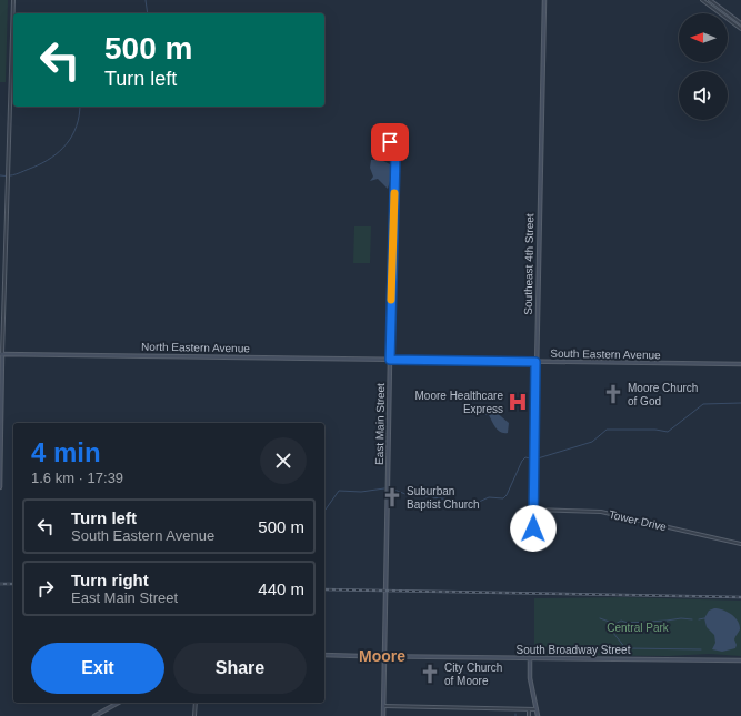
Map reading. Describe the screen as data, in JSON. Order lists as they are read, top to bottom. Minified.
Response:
{"streets":{"main road":["Southeast 4th Street","North Eastern Avenue","South Eastern Avenue","East Main Street","South Broadway Street"],"street":["Tower Drive"]},"crossings":[["Southeast 4th Street","South Eastern Avenue"],["Southeast 4th Street","Tower Drive"],["North Eastern Avenue","South Eastern Avenue"],["North Eastern Avenue","East Main Street"],["South Eastern Avenue","East Main Street"],["East Main Street","South Broadway Street"]],"districts":["Moore"],"parks":["Central Park"],"places":{"church":["Moore Church of God","Suburban Baptist Church","City Church of Moore"],"hospital":["Moore Healthcare Express"]},"north":"left","page":{"turn":["500 m","Turn left"],"heading":["4 min","1.6 km · 17:39"],"list":[{"name":"Turn left","note":"South Eastern Avenue","value":"500 m"},{"name":"Turn right","note":"East Main Street","value":"440 m"}],"buttons":["Exit","Share"]}}
